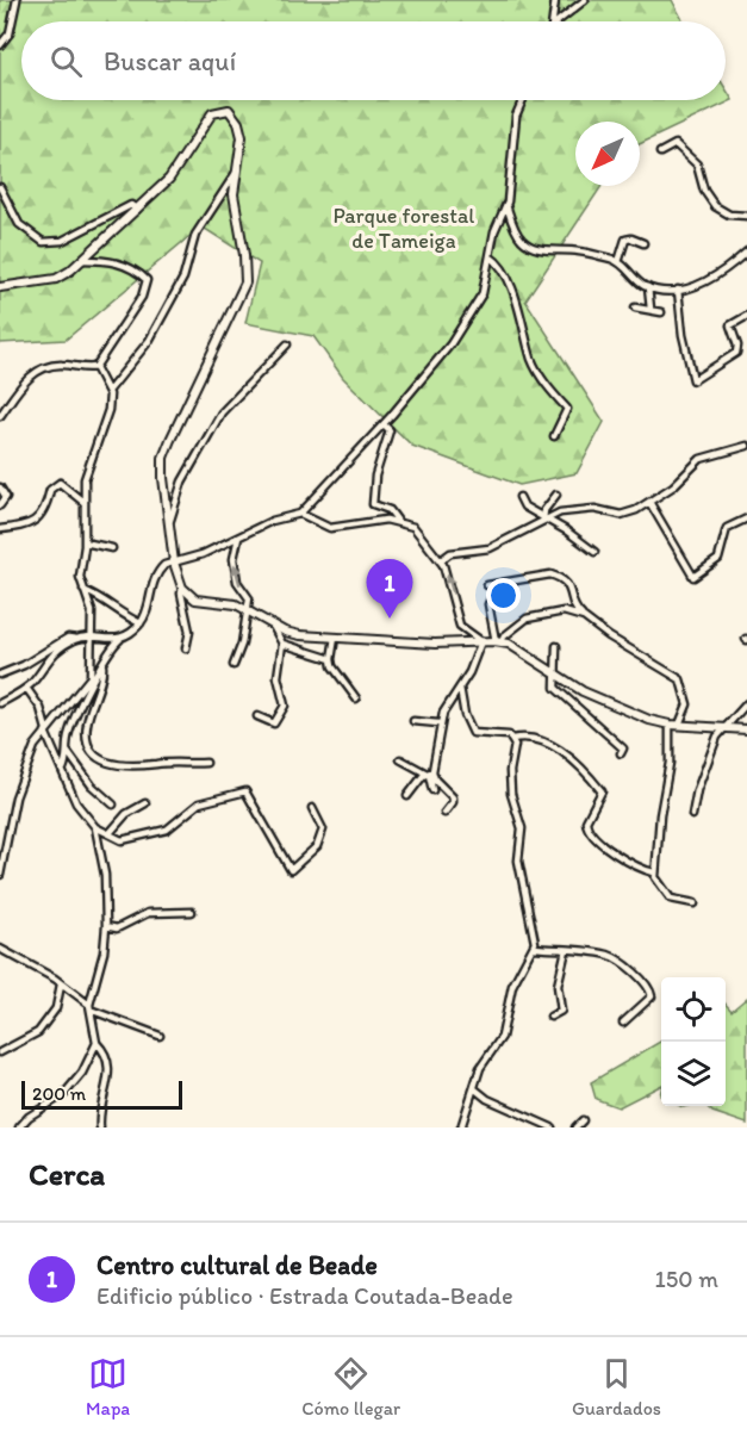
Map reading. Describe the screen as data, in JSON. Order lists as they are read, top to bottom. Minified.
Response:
{"parks":["Parque forestal de Tameiga"],"scale_bar":"200 m","north":"bottom left","page":{"search":"Buscar aquí","pins":"1","scale":"200 m","heading":"Cerca","list":[{"mark":"1","name":"Centro cultural de Beade","note":"Edificio público · Estrada Coutada-Beade","value":"150 m"}],"nav":["Mapa","Cómo llegar","Guardados"]}}
